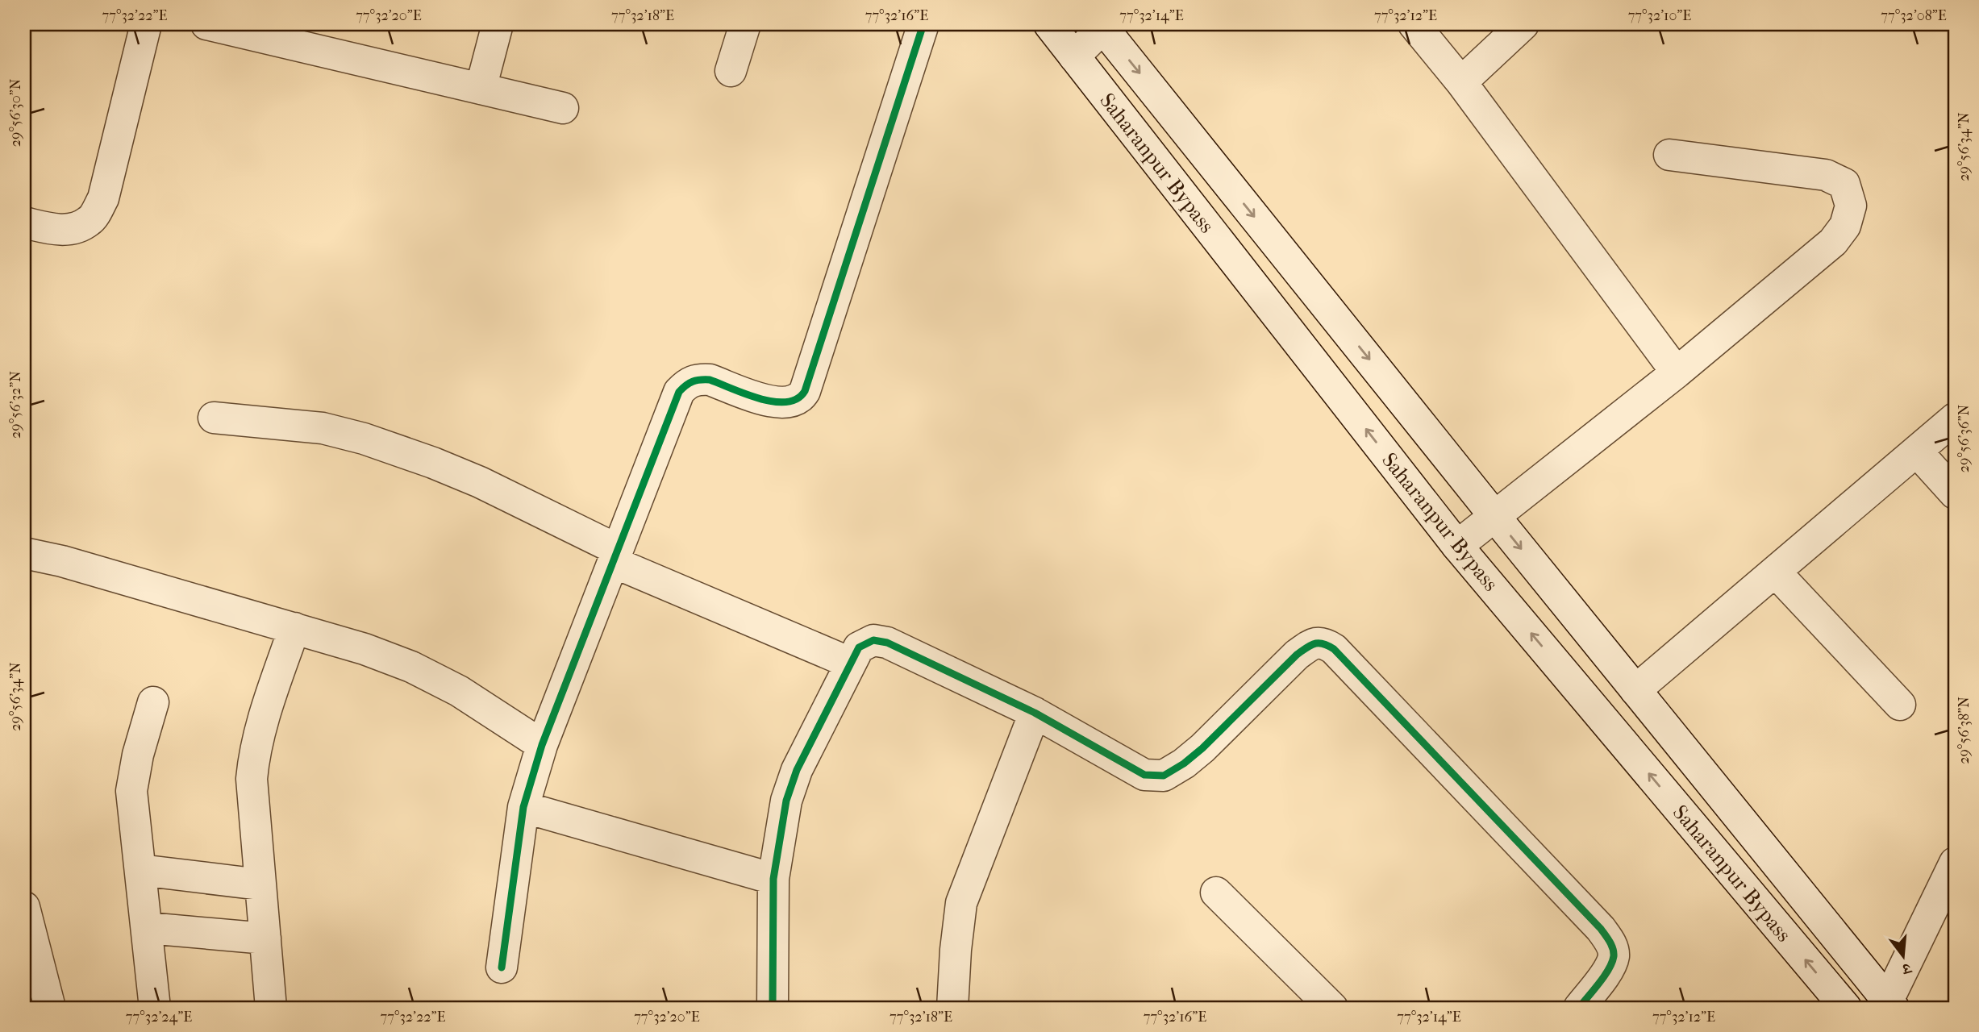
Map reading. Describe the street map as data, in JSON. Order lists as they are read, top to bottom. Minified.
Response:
{"streets":{"street":["Saharanpur Bypass"]},"north":"bottom","coordinates":["77°32'22\"E","77°32'20\"E","77°32'18\"E","77°32'16\"E","77°32'14\"E","77°32'12\"E","77°32'10\"E","77°32'08\"E","29°56'30\"N","29°56'34\"N","29°56'32\"N","29°56'36\"N","29°56'38\"N","77°32'24\"E"]}
